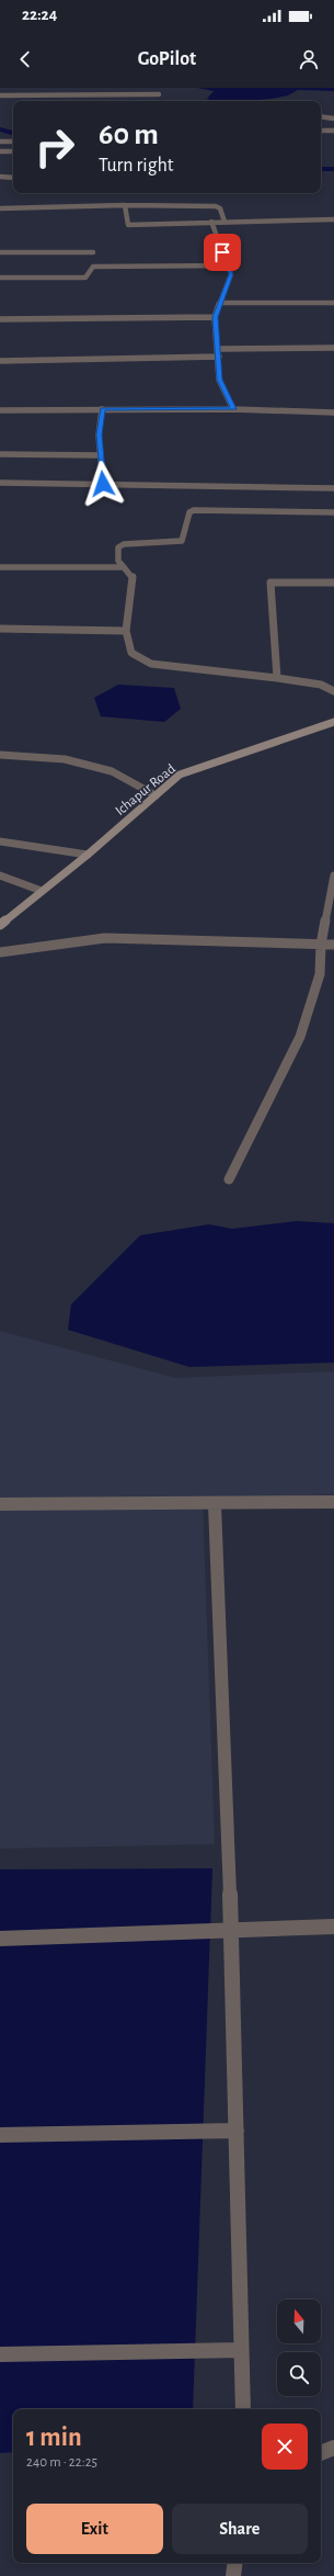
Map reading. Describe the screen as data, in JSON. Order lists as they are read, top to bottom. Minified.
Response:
{"streets":{"street":["Ichapur Road"]},"north":"top","page":{"status":"22:24","header":"GoPilot","turn":["60 m","Turn right"],"heading":["1 min","240 m · 22:25"],"buttons":["Exit","Share"]}}
